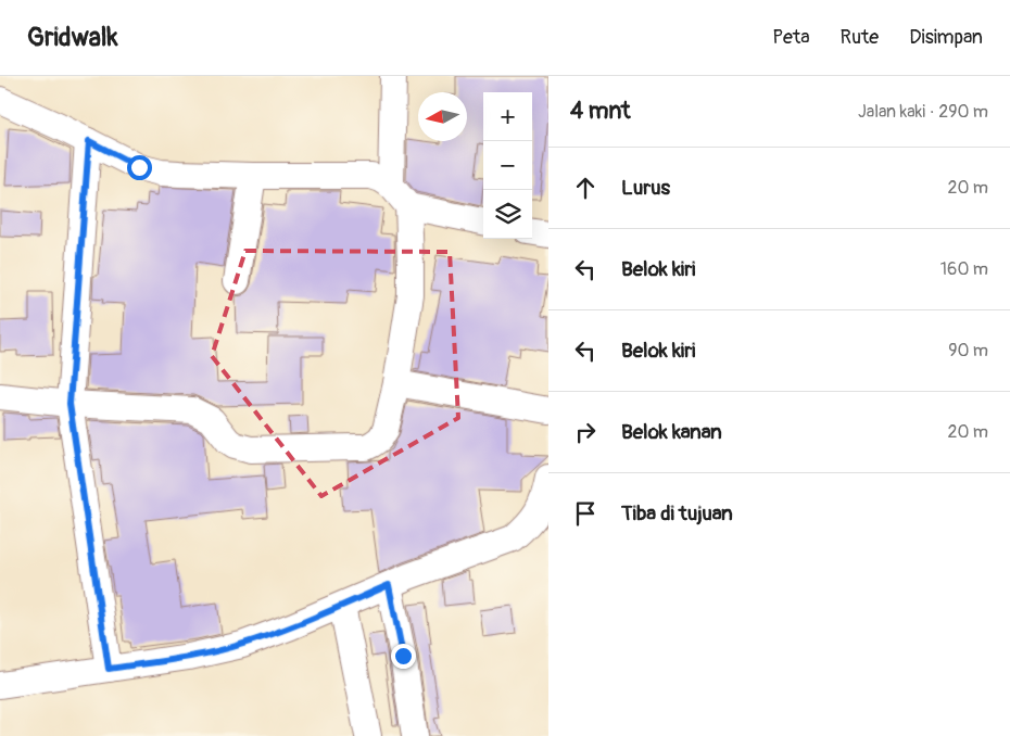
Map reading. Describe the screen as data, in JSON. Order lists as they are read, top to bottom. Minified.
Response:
{"north":"left","page":{"header":"Gridwalk","nav":["Peta","Rute","Disimpan"],"heading":["4 mnt","Jalan kaki · 290 m"],"map_buttons":["+","−"],"list":[["Lurus","20 m"],["Belok kiri","160 m"],["Belok kiri","90 m"],["Belok kanan","20 m"],"Tiba di tujuan"]}}
